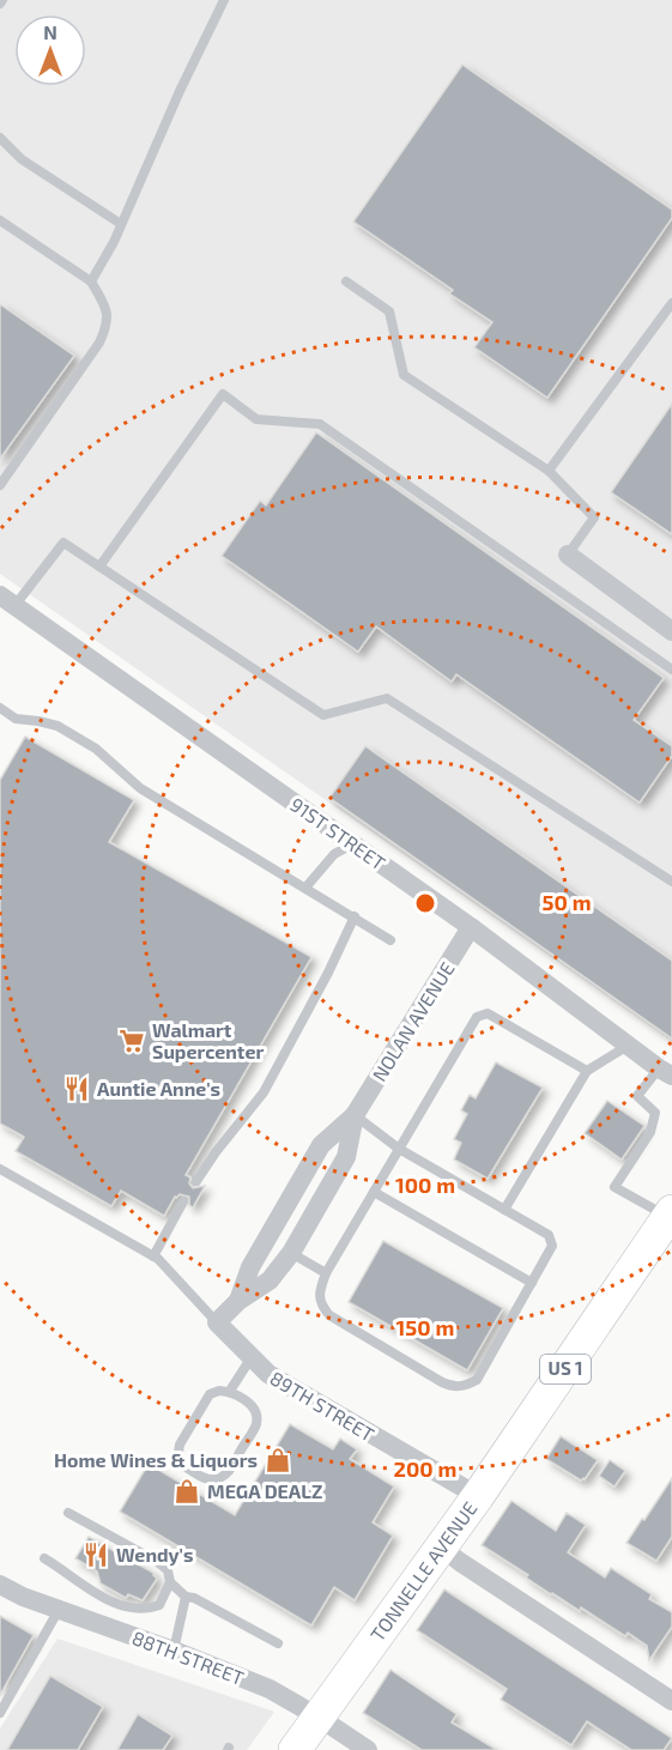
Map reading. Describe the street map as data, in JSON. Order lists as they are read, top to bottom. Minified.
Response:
{"streets":{"main road":["US 1","TONNELLE AVENUE"],"street":["91ST STREET","NOLAN AVENUE","89TH STREET","88TH STREET"]},"crossings":[["91ST STREET","NOLAN AVENUE"],["NOLAN AVENUE","89TH STREET"],["89TH STREET","TONNELLE AVENUE"],["TONNELLE AVENUE","88TH STREET"]],"places":{"supermarket":["Walmart Supercenter"],"restaurant":["Auntie Anne's","Wendy's"],"shop":["Home Wines & Liquors","MEGA DEALZ"]},"north":"top","rings":["50 m","100 m","150 m","200 m"]}
